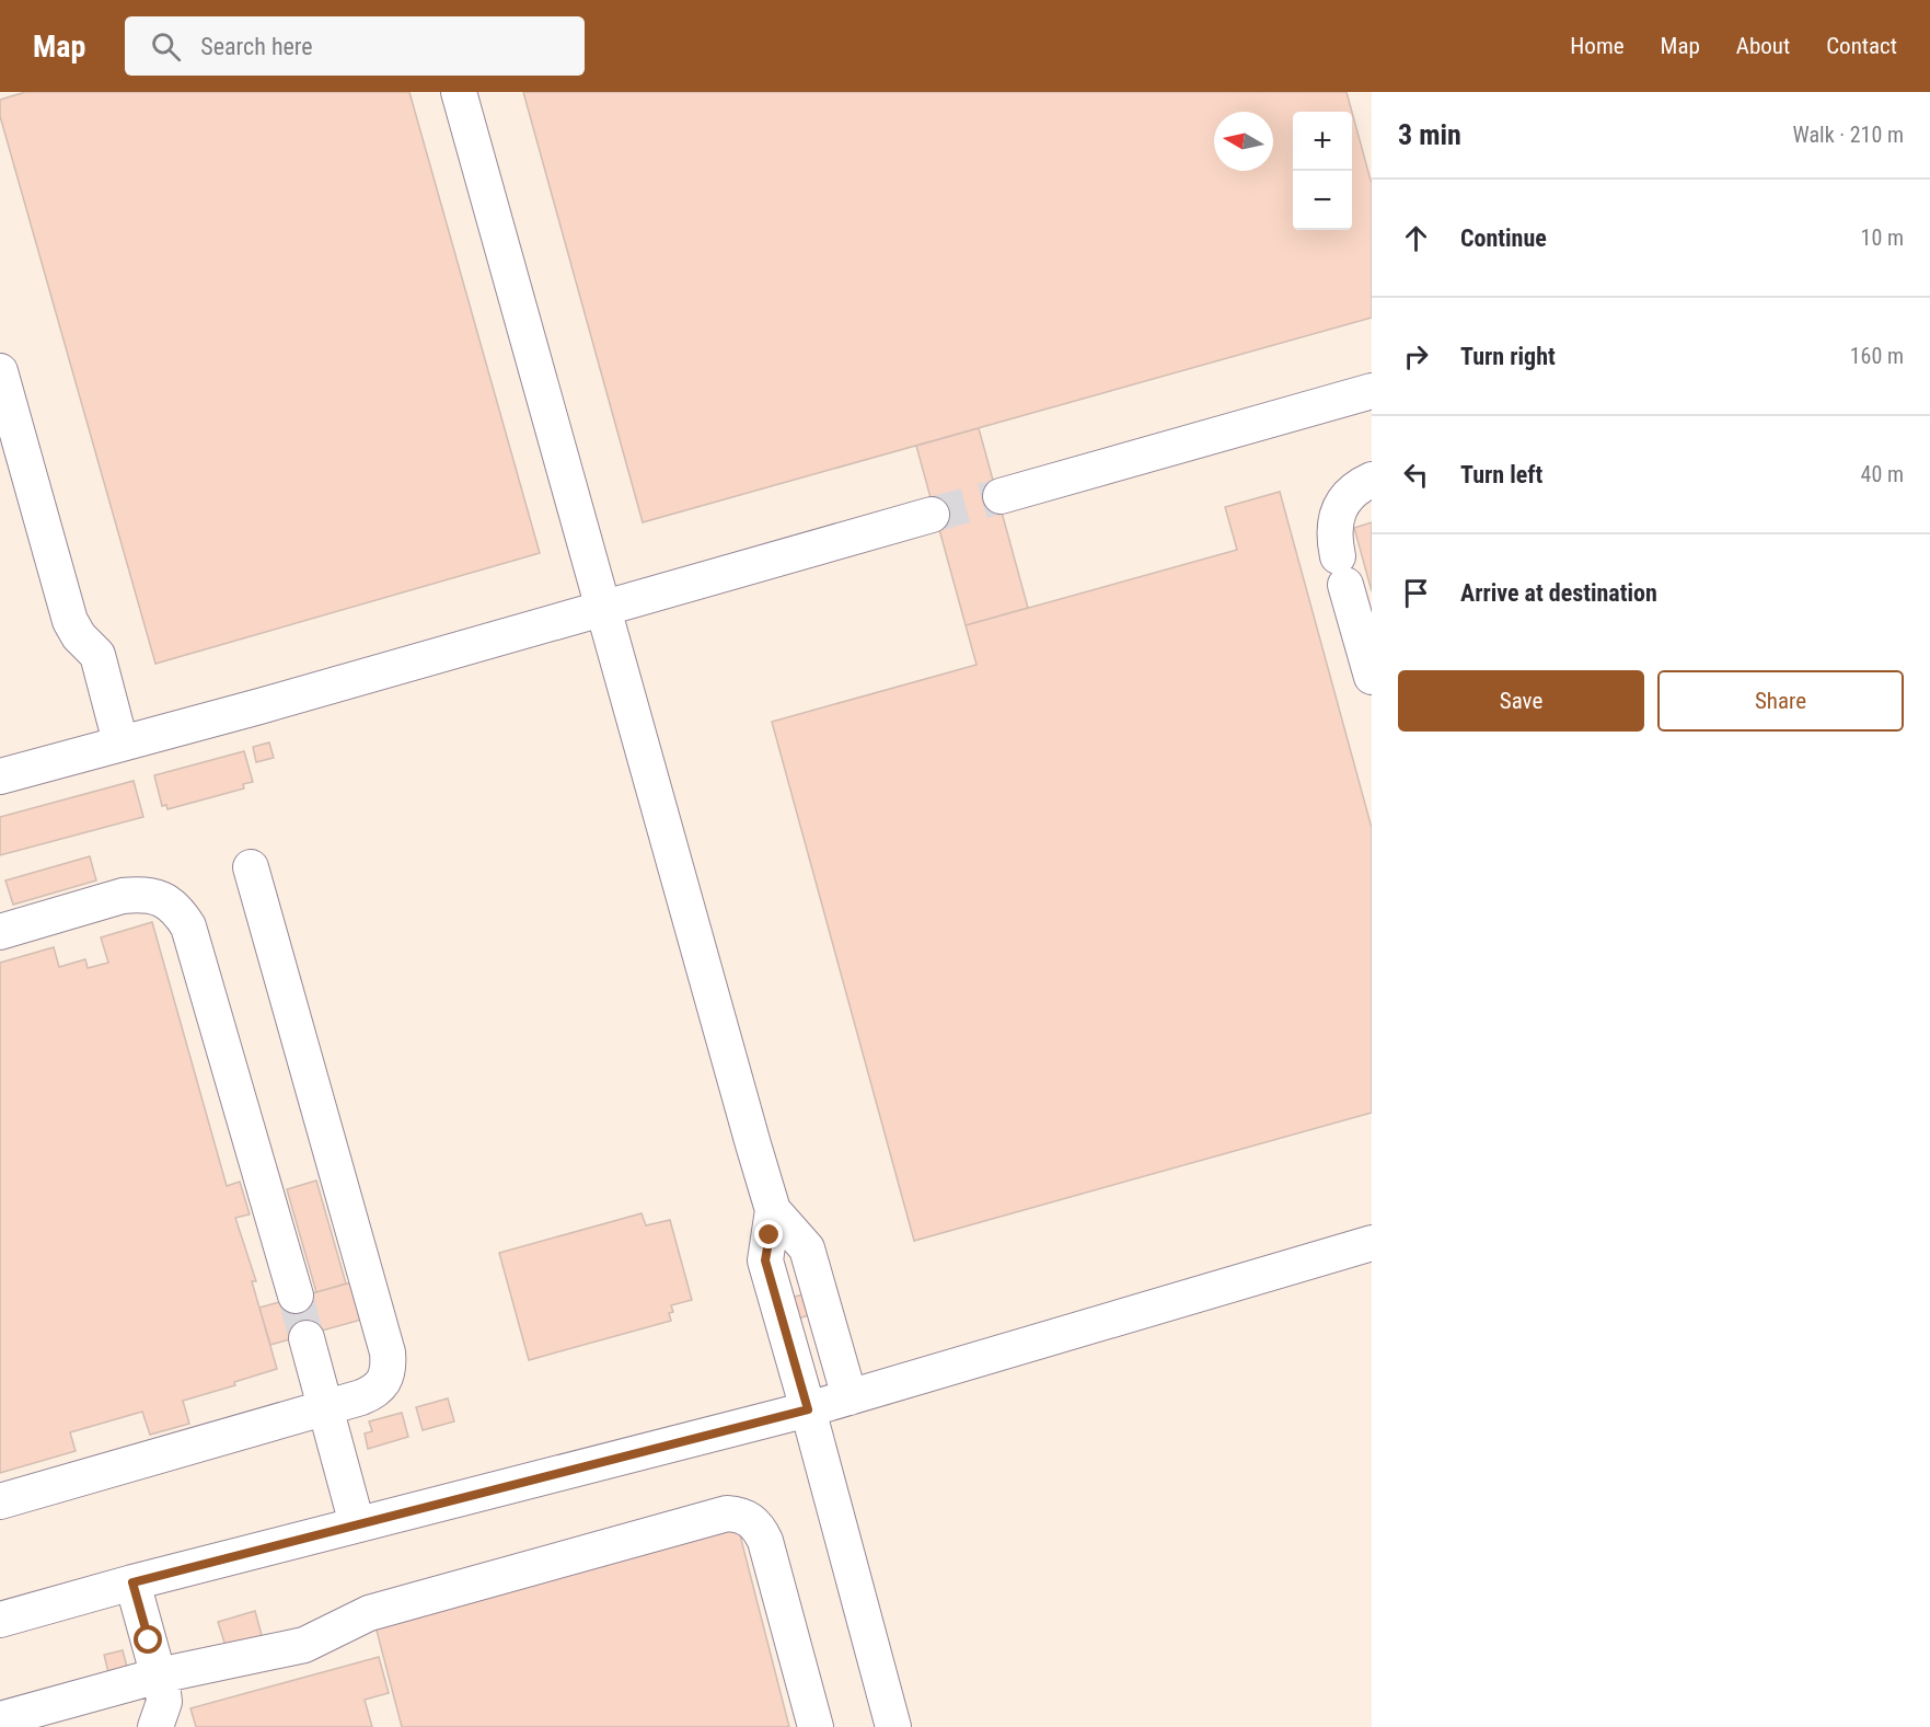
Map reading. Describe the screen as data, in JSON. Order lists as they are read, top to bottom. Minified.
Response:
{"north":"left","page":{"header":"Map","search":"Search here","nav":["Home","Map","About","Contact"],"heading":["3 min","Walk · 210 m"],"map_buttons":["+","−"],"list":[["Continue","10 m"],["Turn right","160 m"],["Turn left","40 m"],"Arrive at destination"],"buttons":["Save","Share"]}}
